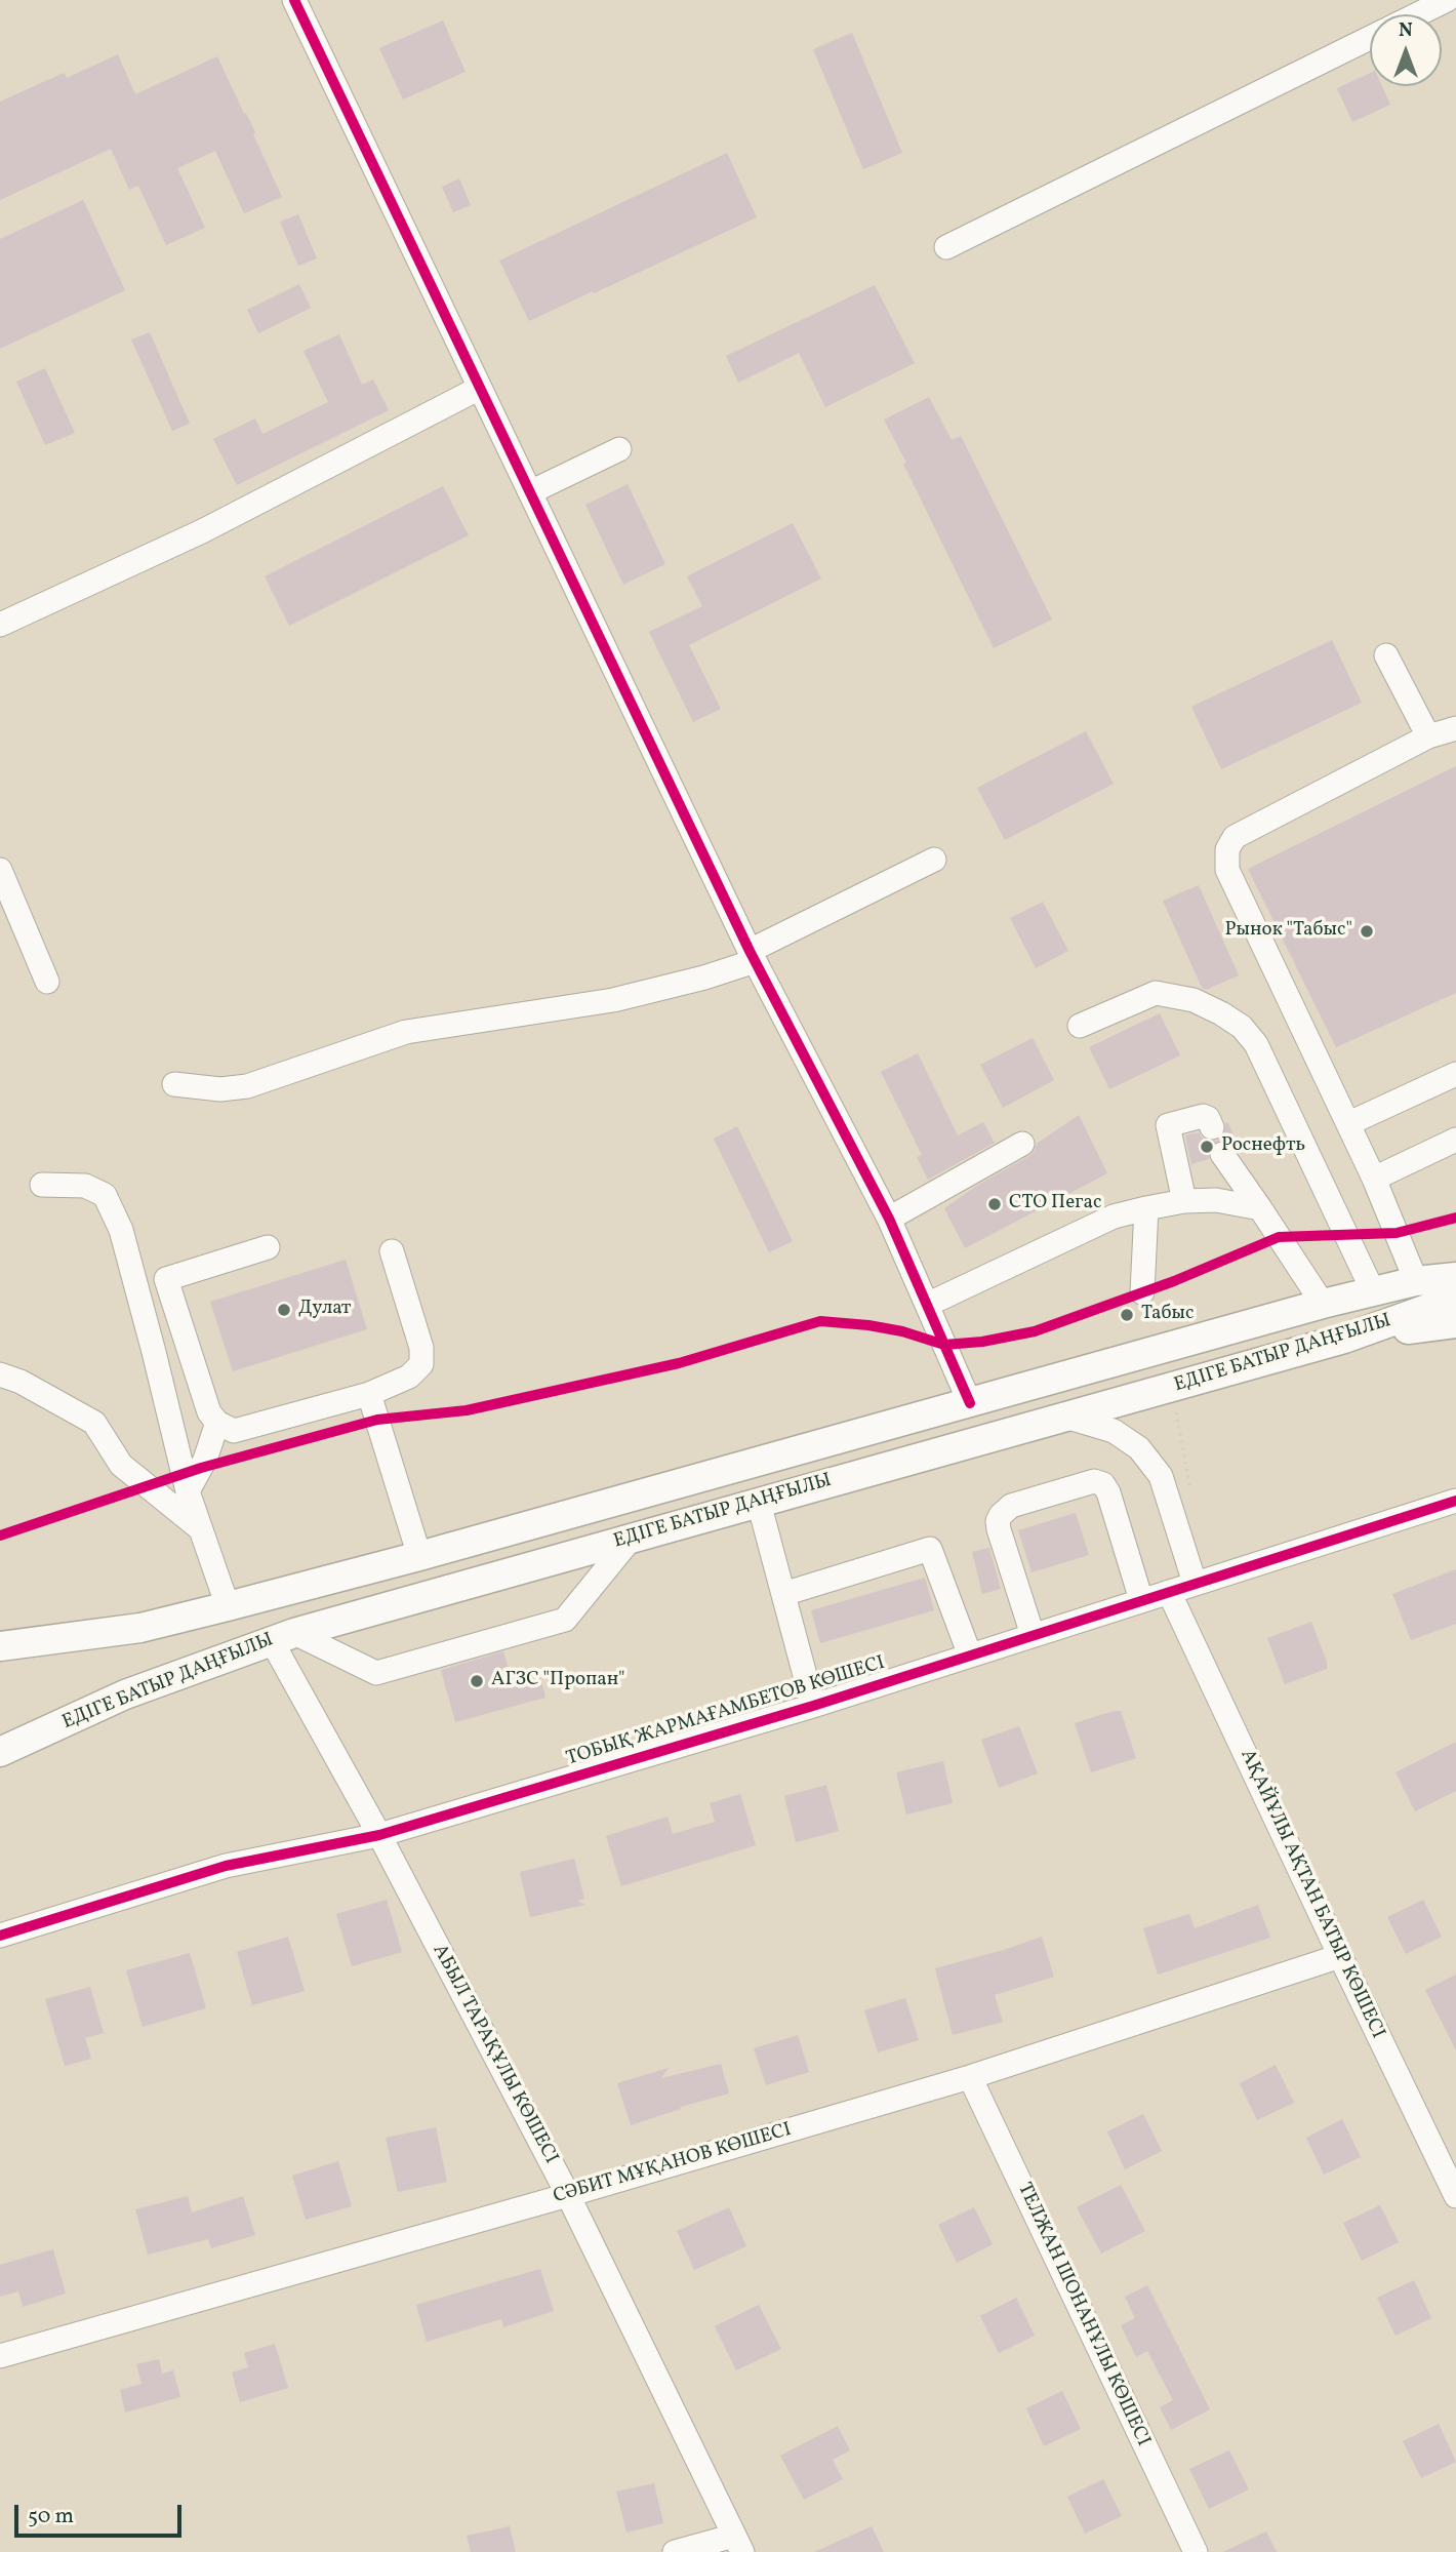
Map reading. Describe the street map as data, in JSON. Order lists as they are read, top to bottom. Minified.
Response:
{"streets":{"main road":["ЕДІГЕ БАТЫР ДАҢҒЫЛЫ"],"street":["ТОБЫҚ ЖАРМАҒАМБЕТОВ КӨШЕСІ","АҚАЙҰЛЫ АҚТАН БАТЫР КӨШЕСІ","АБЫЛ ТАРАҚҰЛЫ КӨШЕСІ","СӘБИТ МҰҚАНОВ КӨШЕСІ","ТЕЛЖАН ШОНАНҰЛЫ КӨШЕСІ"]},"crossings":[["ЕДІГЕ БАТЫР ДАҢҒЫЛЫ","АБЫЛ ТАРАҚҰЛЫ КӨШЕСІ"],["ТОБЫҚ ЖАРМАҒАМБЕТОВ КӨШЕСІ","АҚАЙҰЛЫ АҚТАН БАТЫР КӨШЕСІ"],["ТОБЫҚ ЖАРМАҒАМБЕТОВ КӨШЕСІ","АБЫЛ ТАРАҚҰЛЫ КӨШЕСІ"],["АҚАЙҰЛЫ АҚТАН БАТЫР КӨШЕСІ","СӘБИТ МҰҚАНОВ КӨШЕСІ"],["АБЫЛ ТАРАҚҰЛЫ КӨШЕСІ","СӘБИТ МҰҚАНОВ КӨШЕСІ"],["СӘБИТ МҰҚАНОВ КӨШЕСІ","ТЕЛЖАН ШОНАНҰЛЫ КӨШЕСІ"]],"places":["Рынок \"Табыс\"","Роснефть","СТО Пегас","Дулат","Табыс","АГЗС \"Пропан\""],"scale_bar":"50 m","north":"top"}
